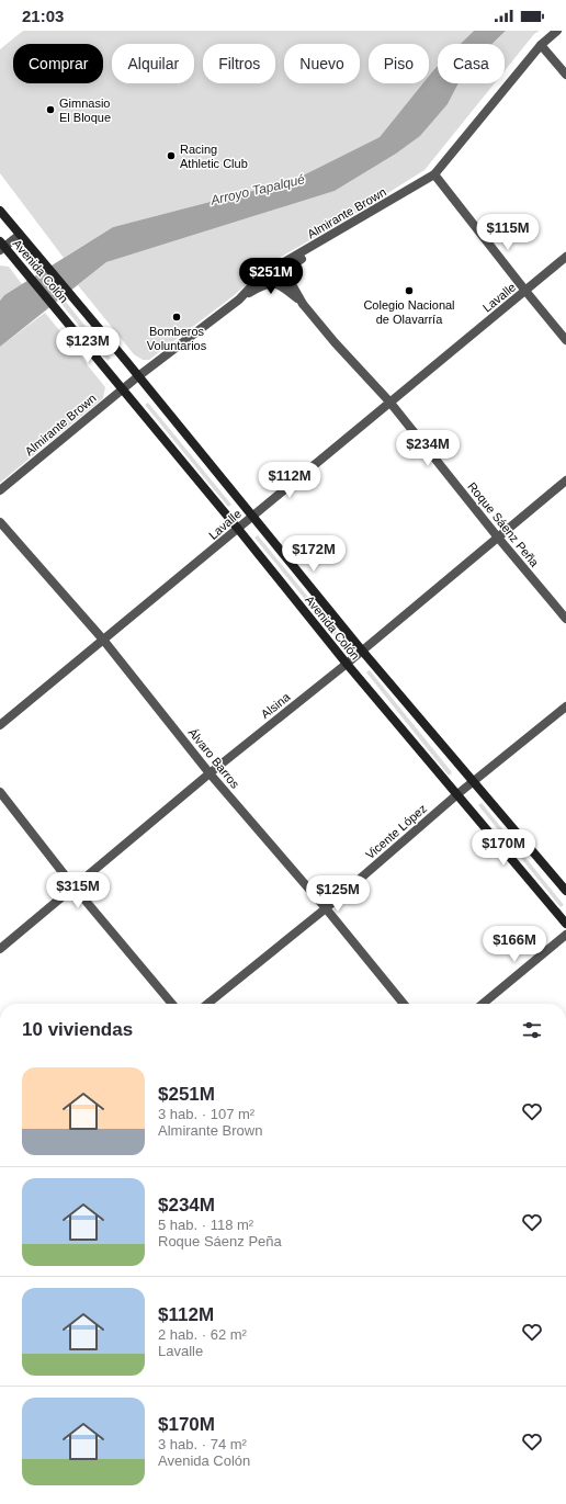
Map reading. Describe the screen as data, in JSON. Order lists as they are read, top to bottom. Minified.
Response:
{"streets":{"main road":["Avenida Colón"],"street":["Almirante Brown","Lavalle","Roque Sáenz Peña","Alsina","Álvaro Barros","Vicente López"]},"crossings":[["Almirante Brown","Avenida Colón"],["Avenida Colón","Lavalle"],["Avenida Colón","Alsina"],["Avenida Colón","Vicente López"],["Lavalle","Roque Sáenz Peña"],["Lavalle","Álvaro Barros"],["Roque Sáenz Peña","Alsina"],["Alsina","Álvaro Barros"],["Álvaro Barros","Vicente López"]],"water":["Arroyo Tapalqué"],"places":["Gimnasio El Bloque","Racing Athletic Club","Colegio Nacional de Olavarría","Bomberos Voluntarios"],"page":{"status":"21:03","chip":["Comprar","Alquilar","Filtros","Nuevo","Piso","Casa"],"price":["$115M","$251M","$123M","$234M","$112M","$172M","$170M","$315M","$125M","$166M"],"heading":"10 viviendas","list":[{"name":"$251M","note":"3 hab. · 107 m² · Almirante Brown"},{"name":"$234M","note":"5 hab. · 118 m² · Roque Sáenz Peña"},{"name":"$112M","note":"2 hab. · 62 m² · Lavalle"},{"name":"$170M","note":"3 hab. · 74 m² · Avenida Colón"}]}}
